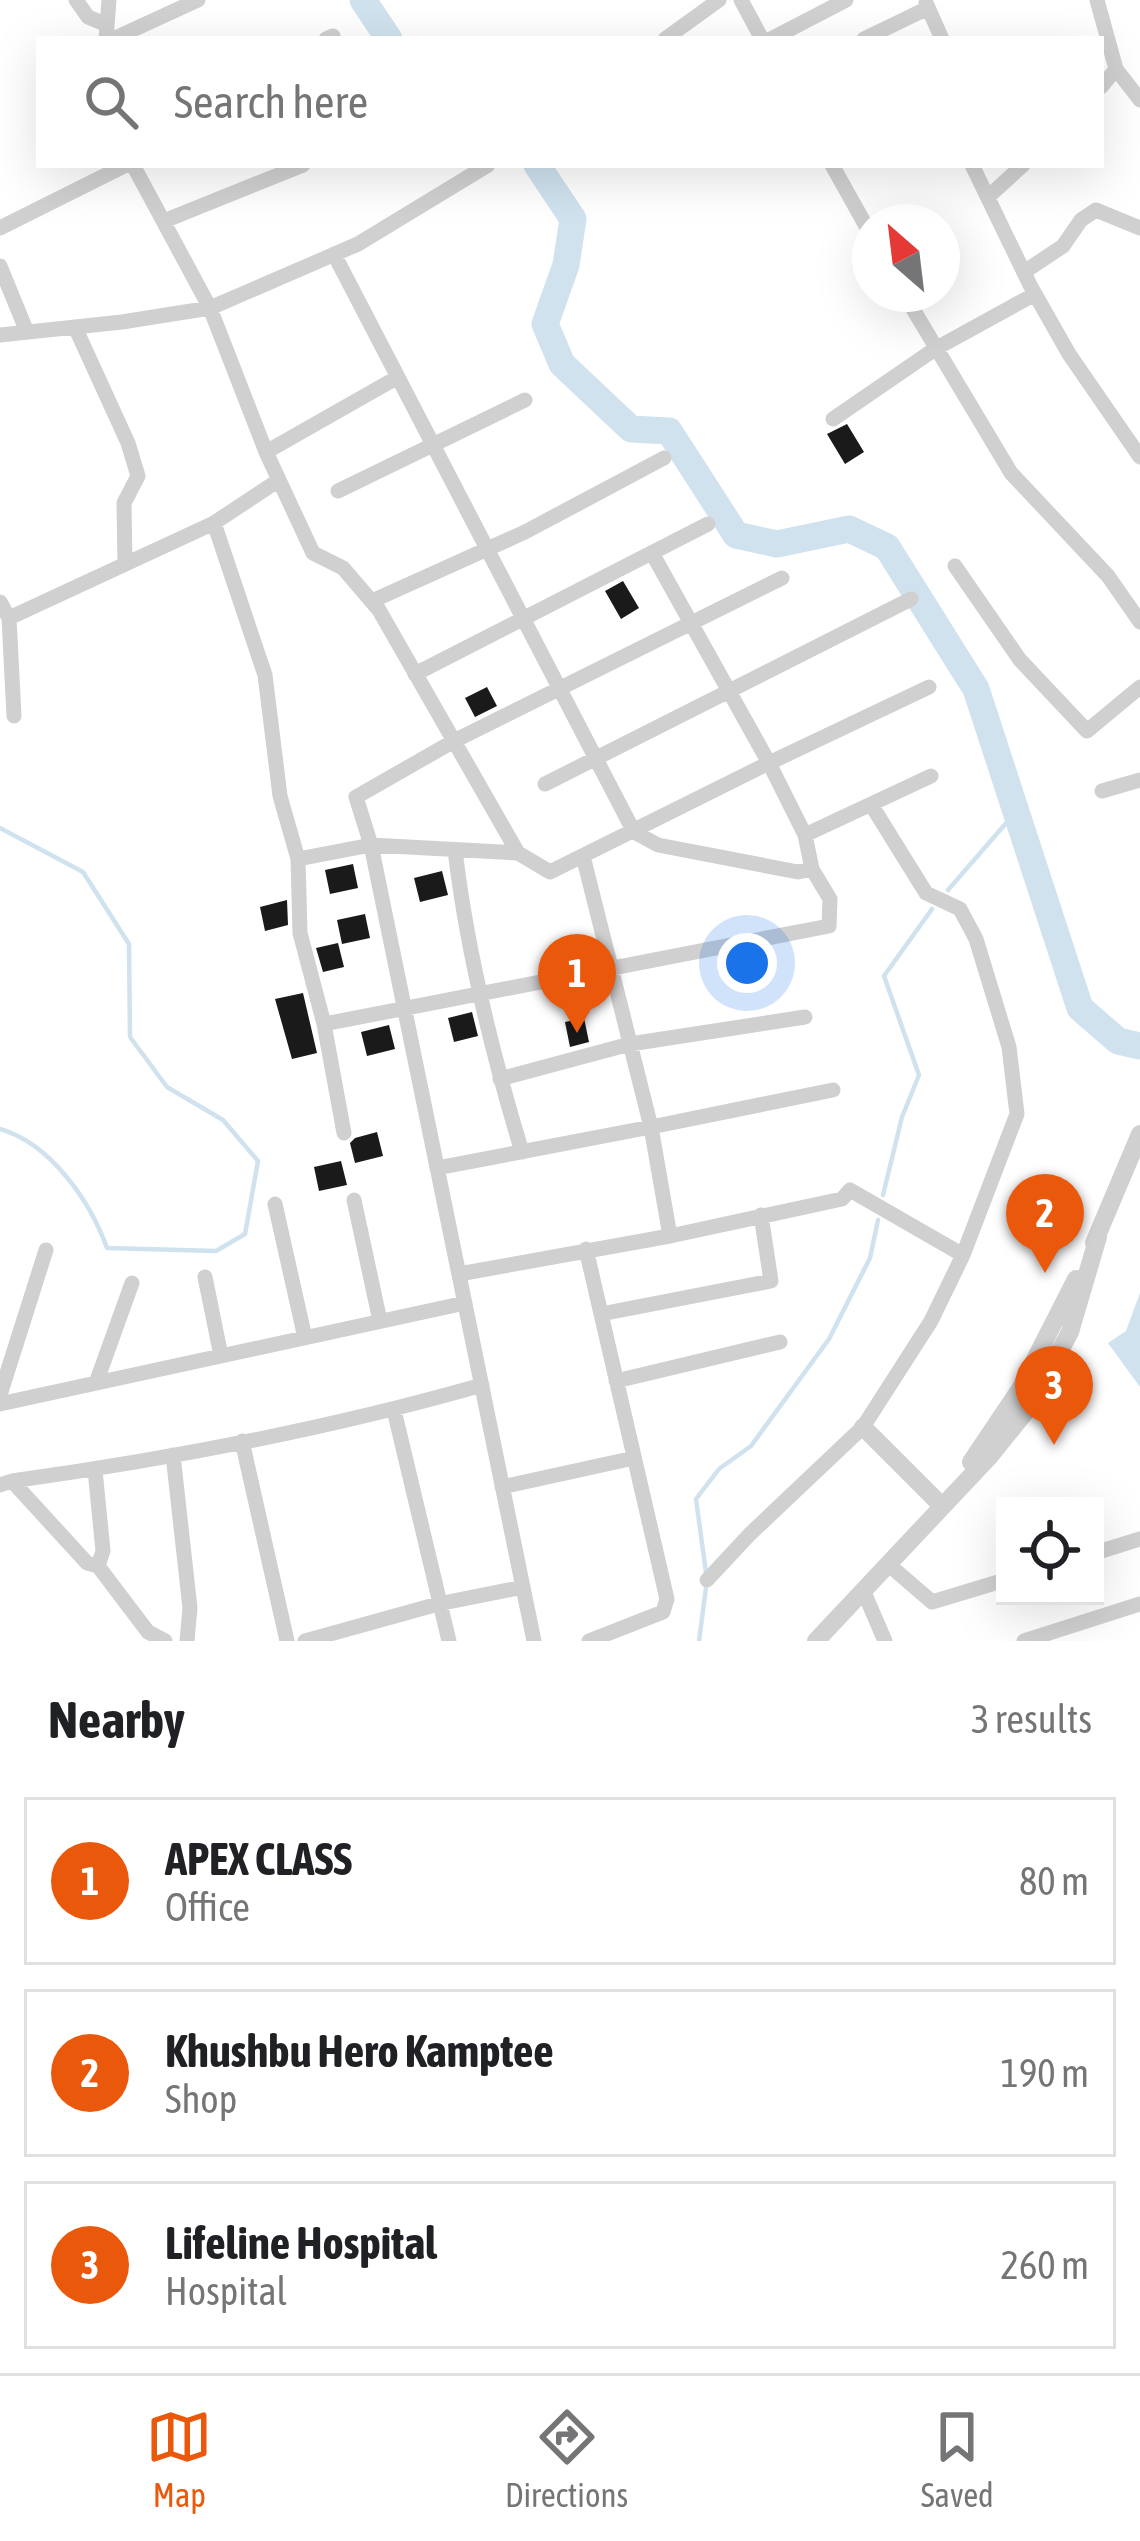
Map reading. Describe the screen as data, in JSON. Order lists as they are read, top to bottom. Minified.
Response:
{"north":"top left","page":{"search":"Search here","pins":["1","2","3"],"heading":["Nearby","3 results"],"list":[{"mark":"1","name":"APEX CLASS","note":"Office","value":"80 m"},{"mark":"2","name":"Khushbu Hero Kamptee","note":"Shop","value":"190 m"},{"mark":"3","name":"Lifeline Hospital","note":"Hospital","value":"260 m"}],"nav":["Map","Directions","Saved"]}}
